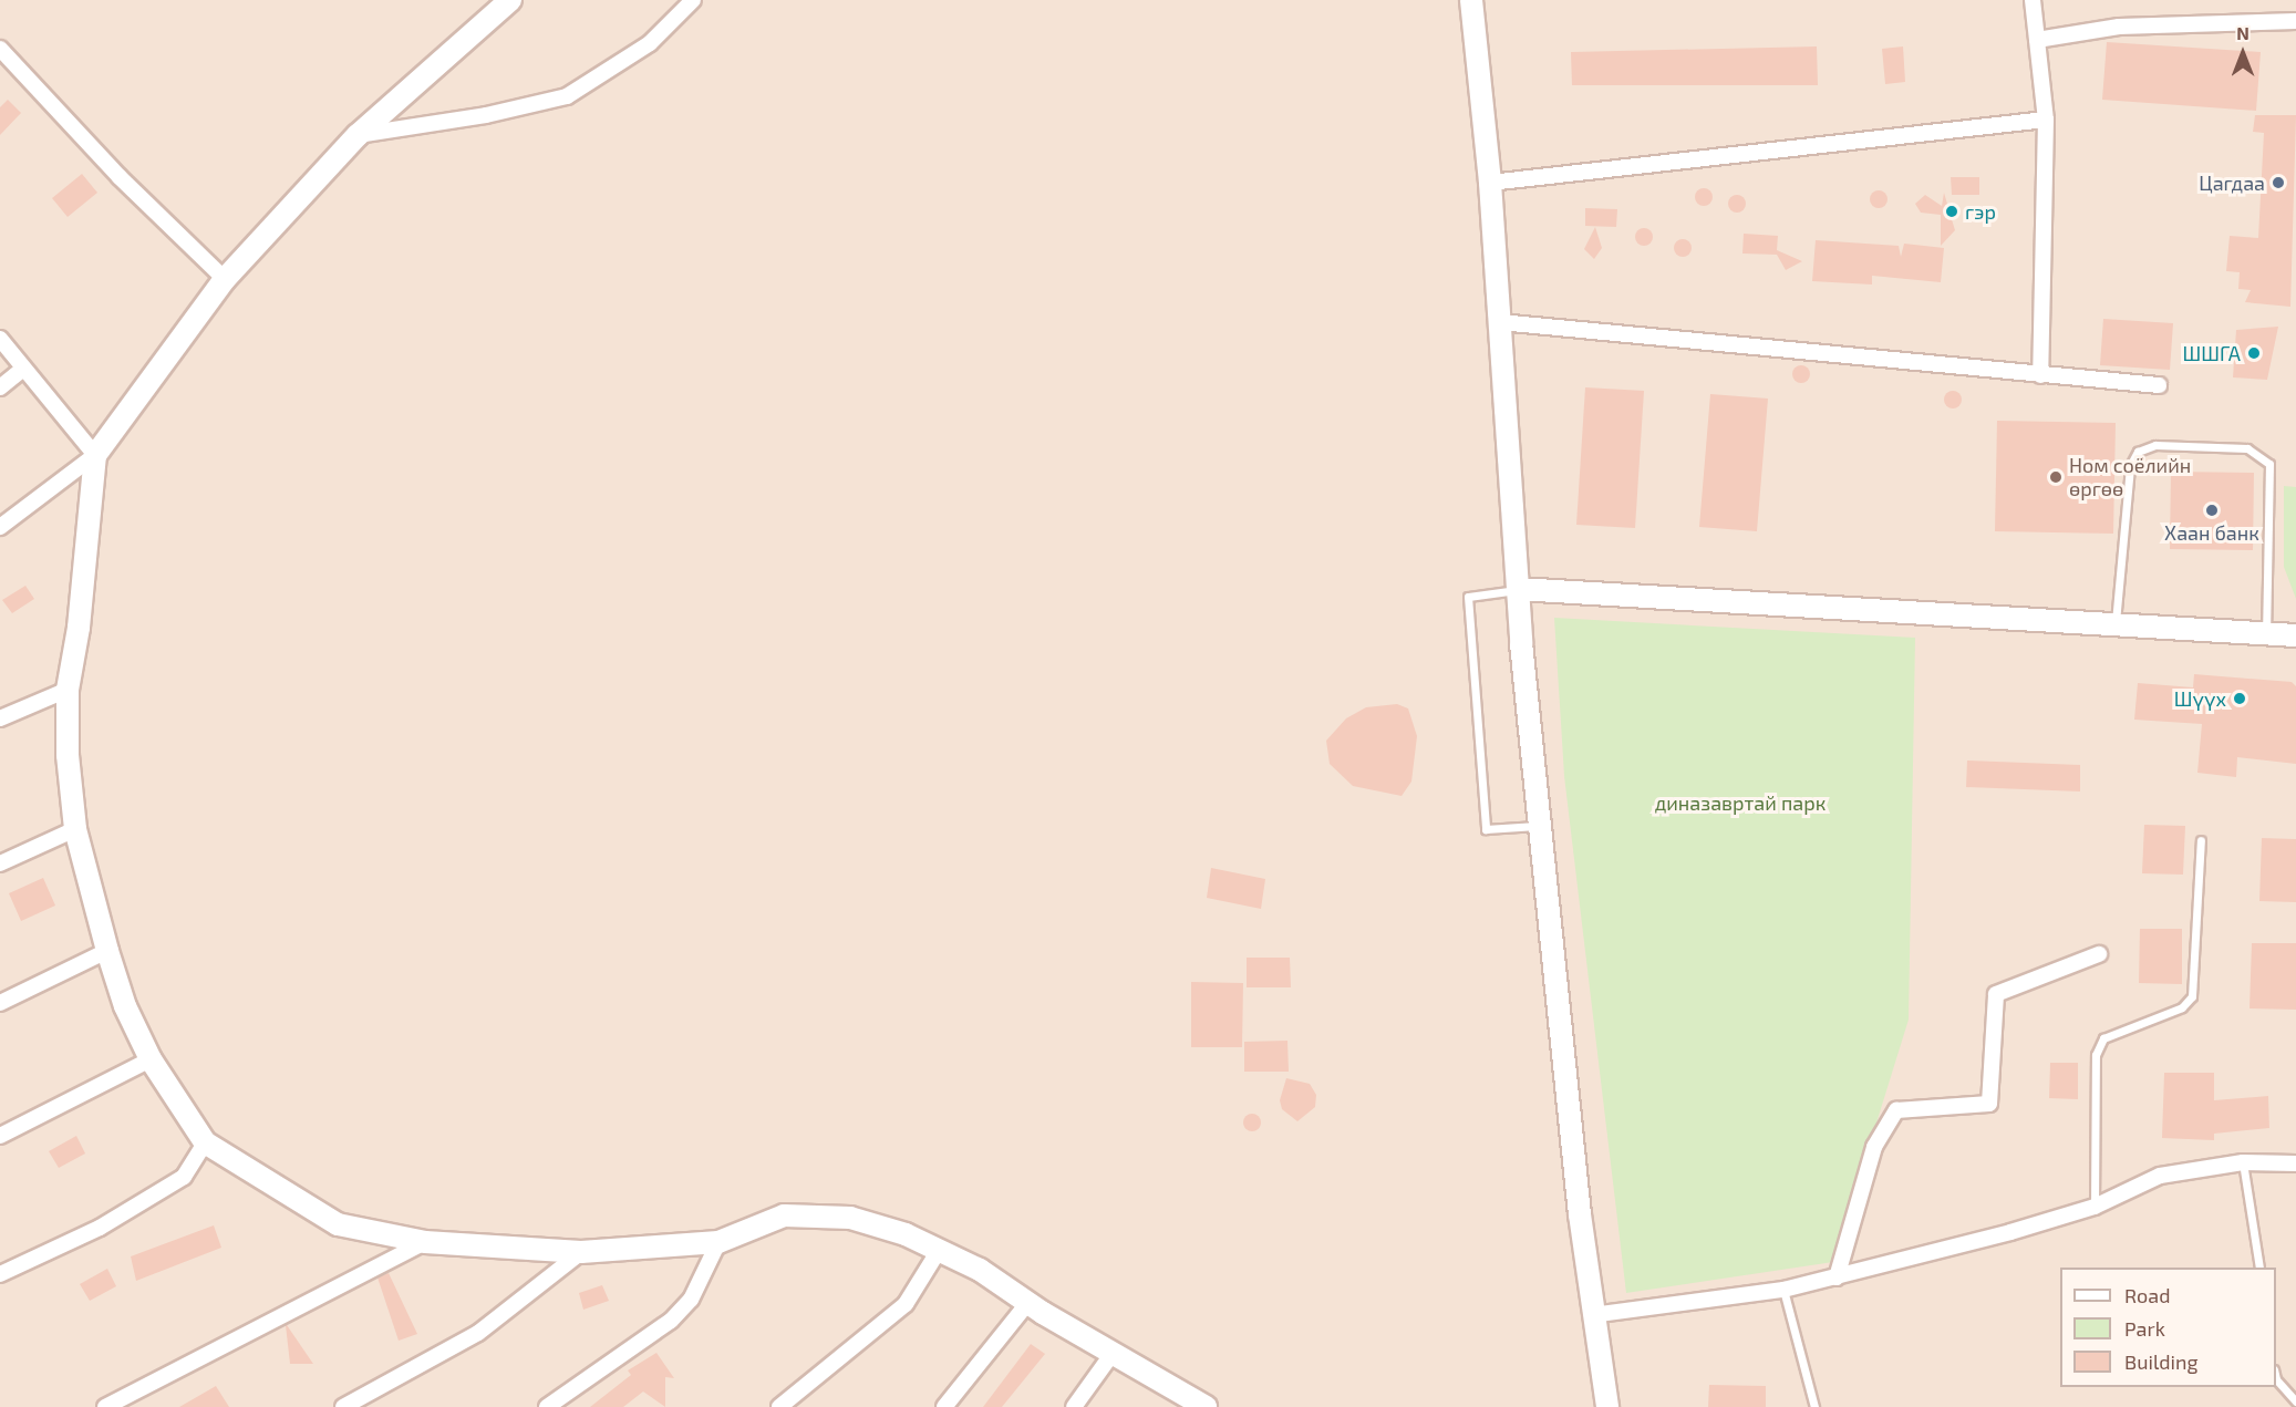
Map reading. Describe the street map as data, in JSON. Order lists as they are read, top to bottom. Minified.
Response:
{"parks":["диназавртай парк"],"places":["Цагдаа","гэр","ШШГА","Ном соёлийн өргөө","Хаан банк","Шүүх"],"legend":["Road","Park","Building"],"north":"top"}
